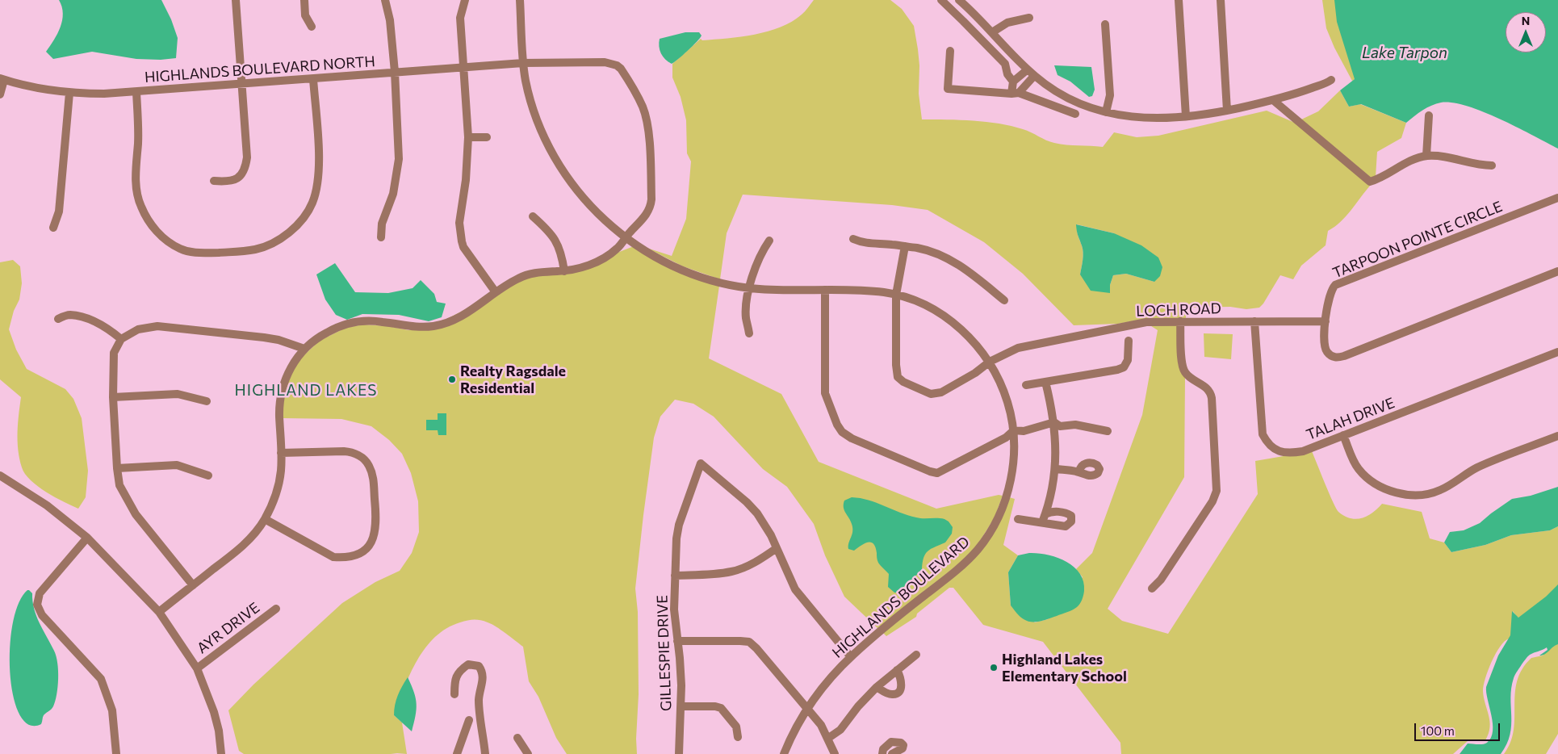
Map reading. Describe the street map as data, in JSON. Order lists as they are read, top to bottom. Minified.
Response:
{"streets":{"street":["HIGHLANDS BOULEVARD NORTH","TARPOON POINTE CIRCLE","LOCH ROAD","TALAH DRIVE","HIGHLANDS BOULEVARD","AYR DRIVE","GILLESPIE DRIVE"]},"crossings":[["HIGHLANDS BOULEVARD NORTH","HIGHLANDS BOULEVARD"],["TARPOON POINTE CIRCLE","LOCH ROAD"],["LOCH ROAD","TALAH DRIVE"],["LOCH ROAD","HIGHLANDS BOULEVARD"]],"districts":["HIGHLAND LAKES"],"water":["Lake Tarpon"],"places":["Realty Ragsdale Residential","Highland Lakes Elementary School"],"scale_bar":"100 m","north":"top"}
